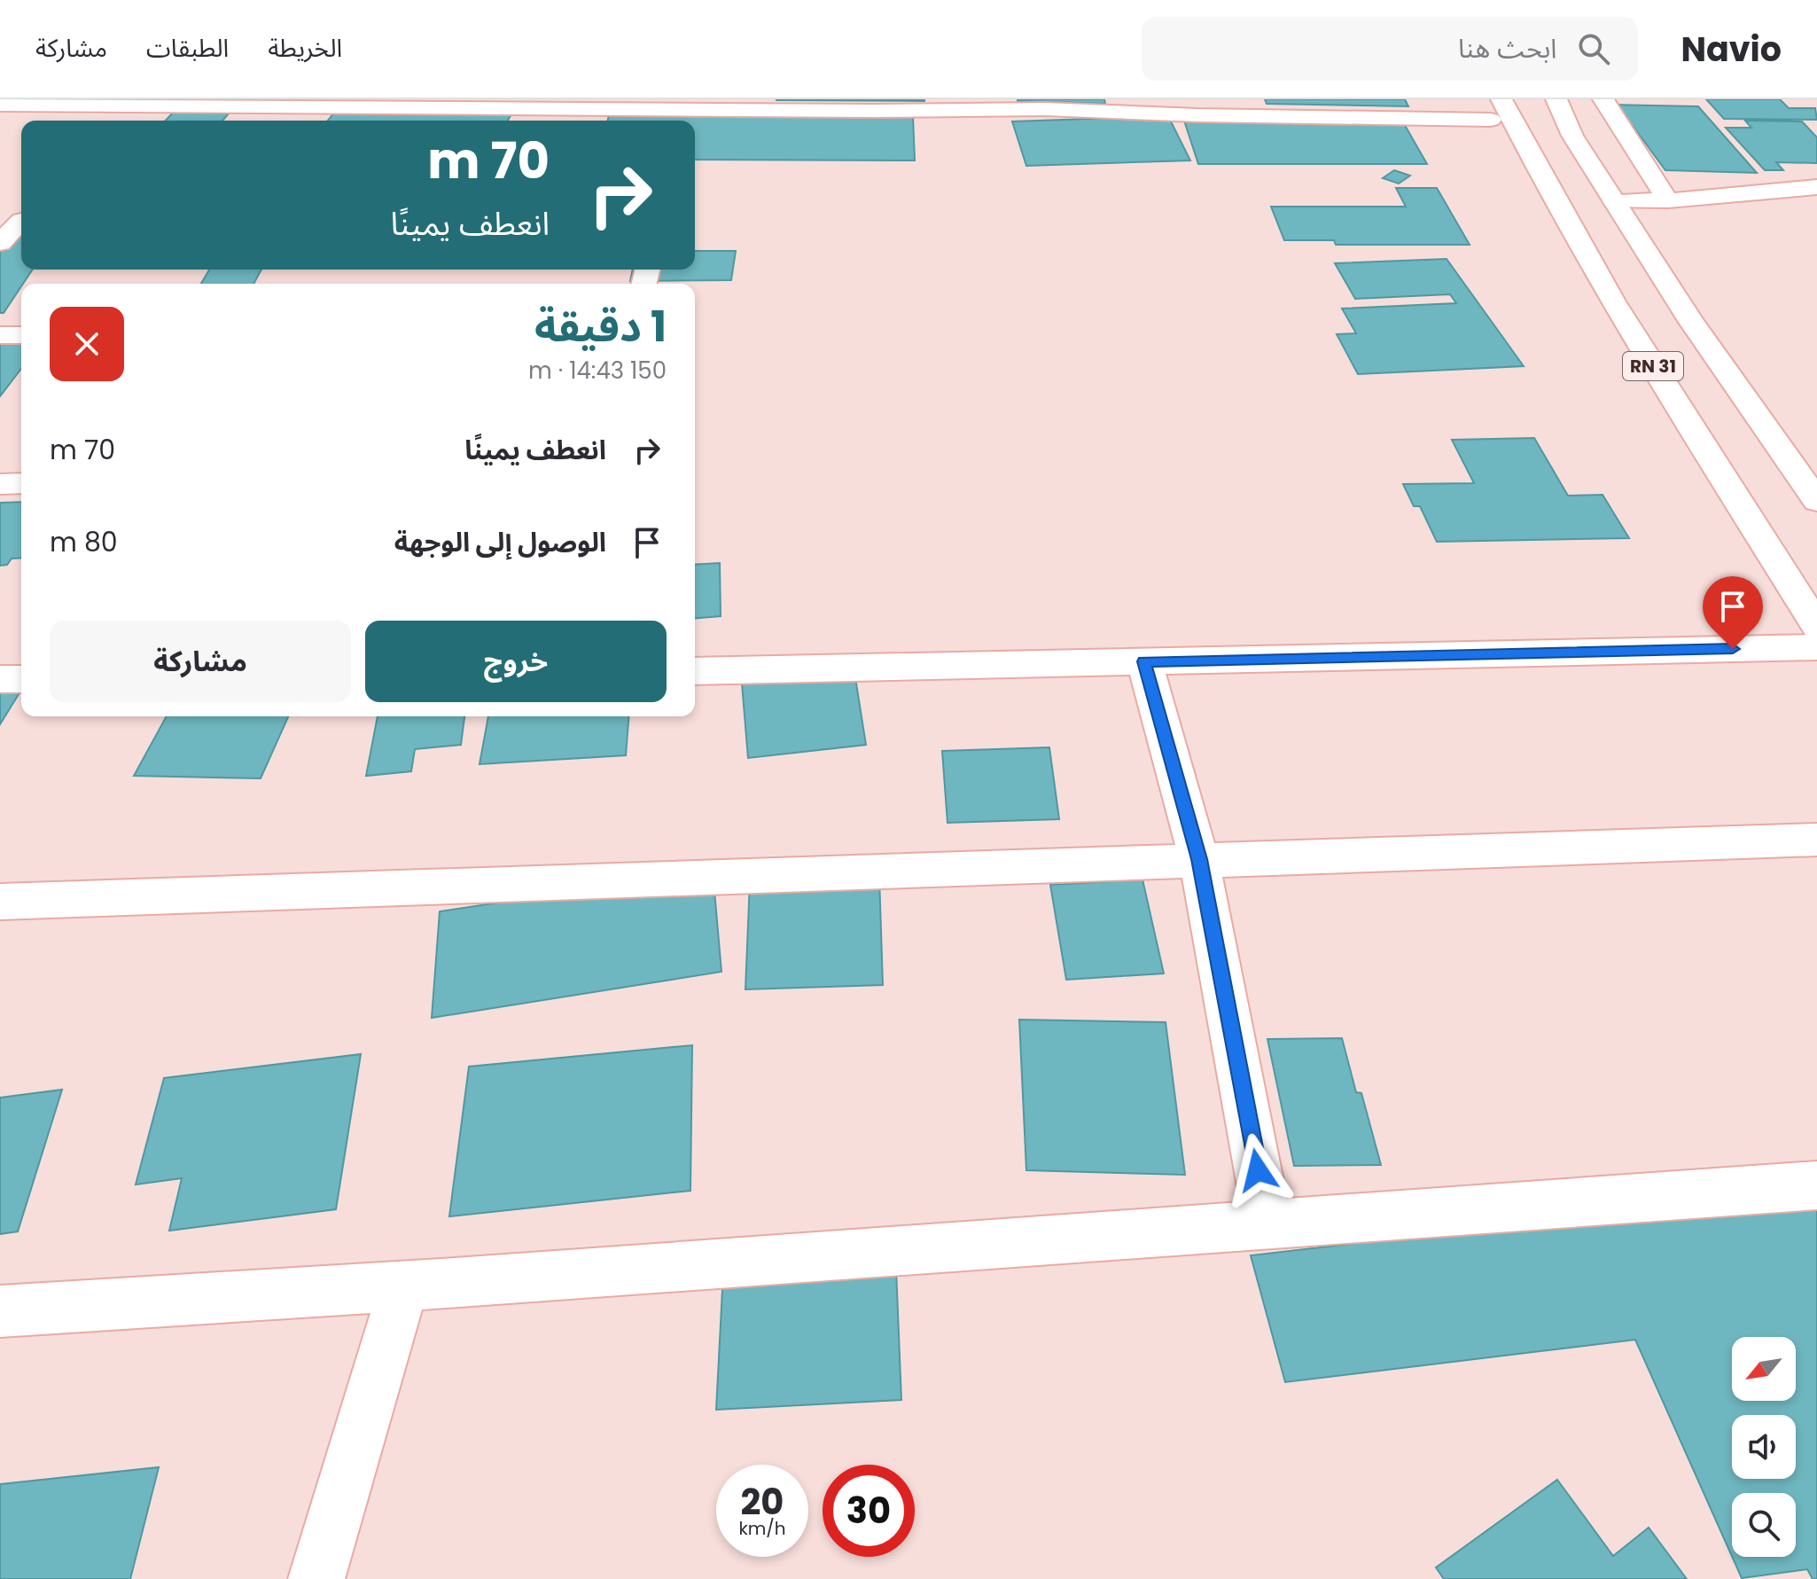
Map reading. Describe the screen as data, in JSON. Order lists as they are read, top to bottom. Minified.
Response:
{"streets":{"main road":["RN 31"]},"north":"bottom left","page":{"header":"Navio","search":"ابحث هنا","nav":["الخريطة","الطبقات","مشاركة"],"turn":["70 m","انعطف يمينًا"],"heading":["1 دقيقة","150 m · 14:43"],"list":[{"name":"انعطف يمينًا","value":"70 m"},{"name":"الوصول إلى الوجهة","value":"80 m"}],"buttons":["خروج","مشاركة"],"speed":"20 km/h","limit":"30"}}
